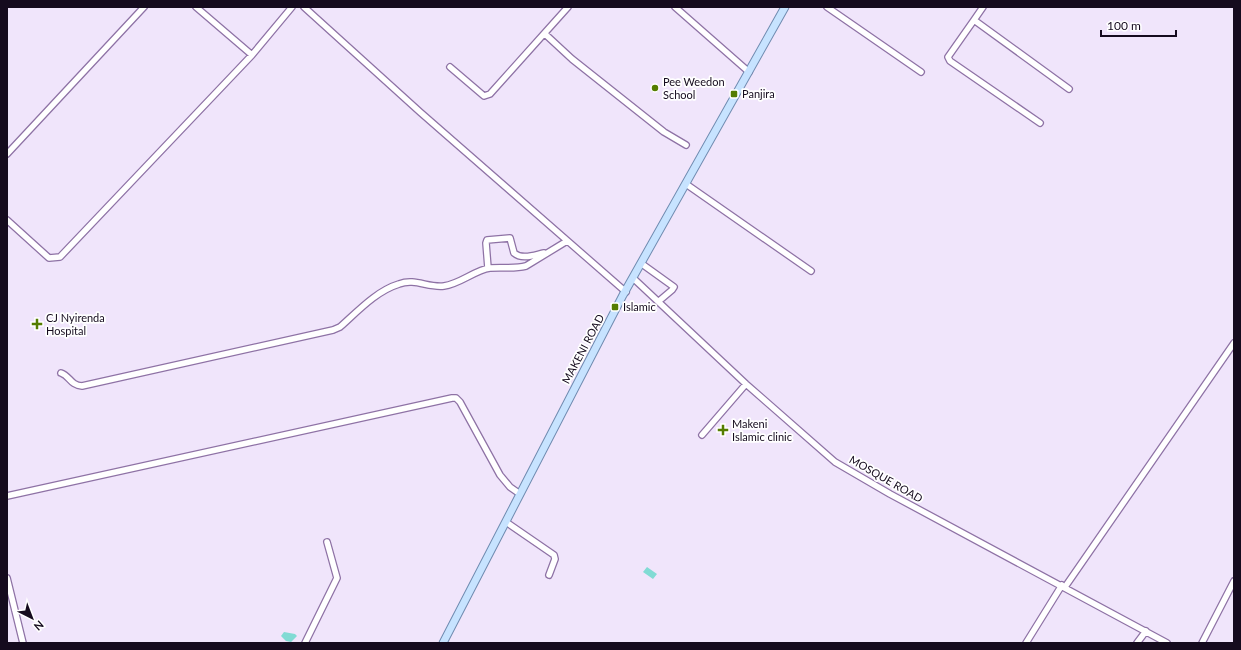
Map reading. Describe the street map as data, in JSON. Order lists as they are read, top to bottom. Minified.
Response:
{"streets":{"main road":["MAKENI ROAD"],"street":["MOSQUE ROAD"]},"crossings":[["MAKENI ROAD","MOSQUE ROAD"]],"places":{"other":["Pee Weedon School"],"transit":["Panjira","Islamic"],"health":["CJ Nyirenda Hospital","Makeni Islamic clinic"]},"scale_bar":"100 m","north":"bottom right"}
